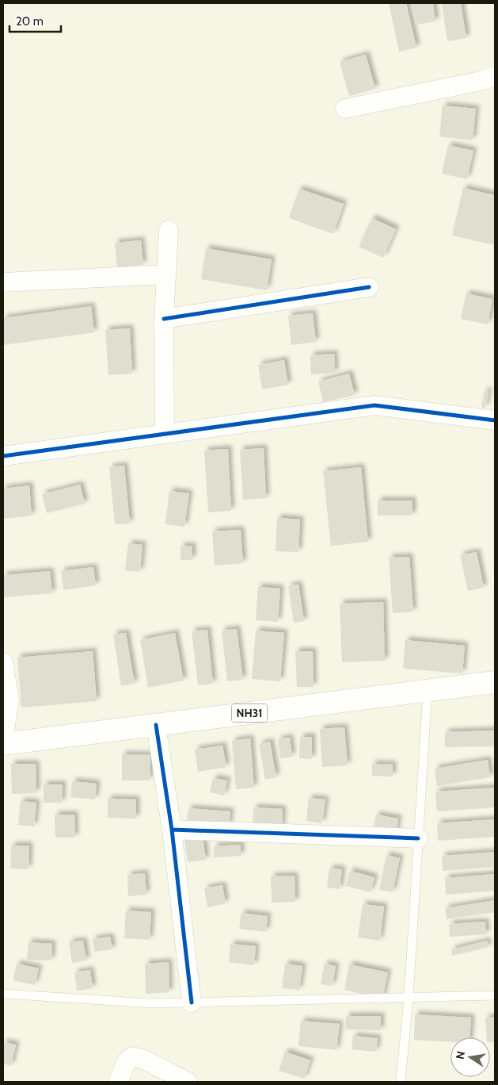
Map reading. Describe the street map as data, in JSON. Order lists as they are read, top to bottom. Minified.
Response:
{"streets":{"highway":["NH31"]},"scale_bar":"20 m","north":"left"}
